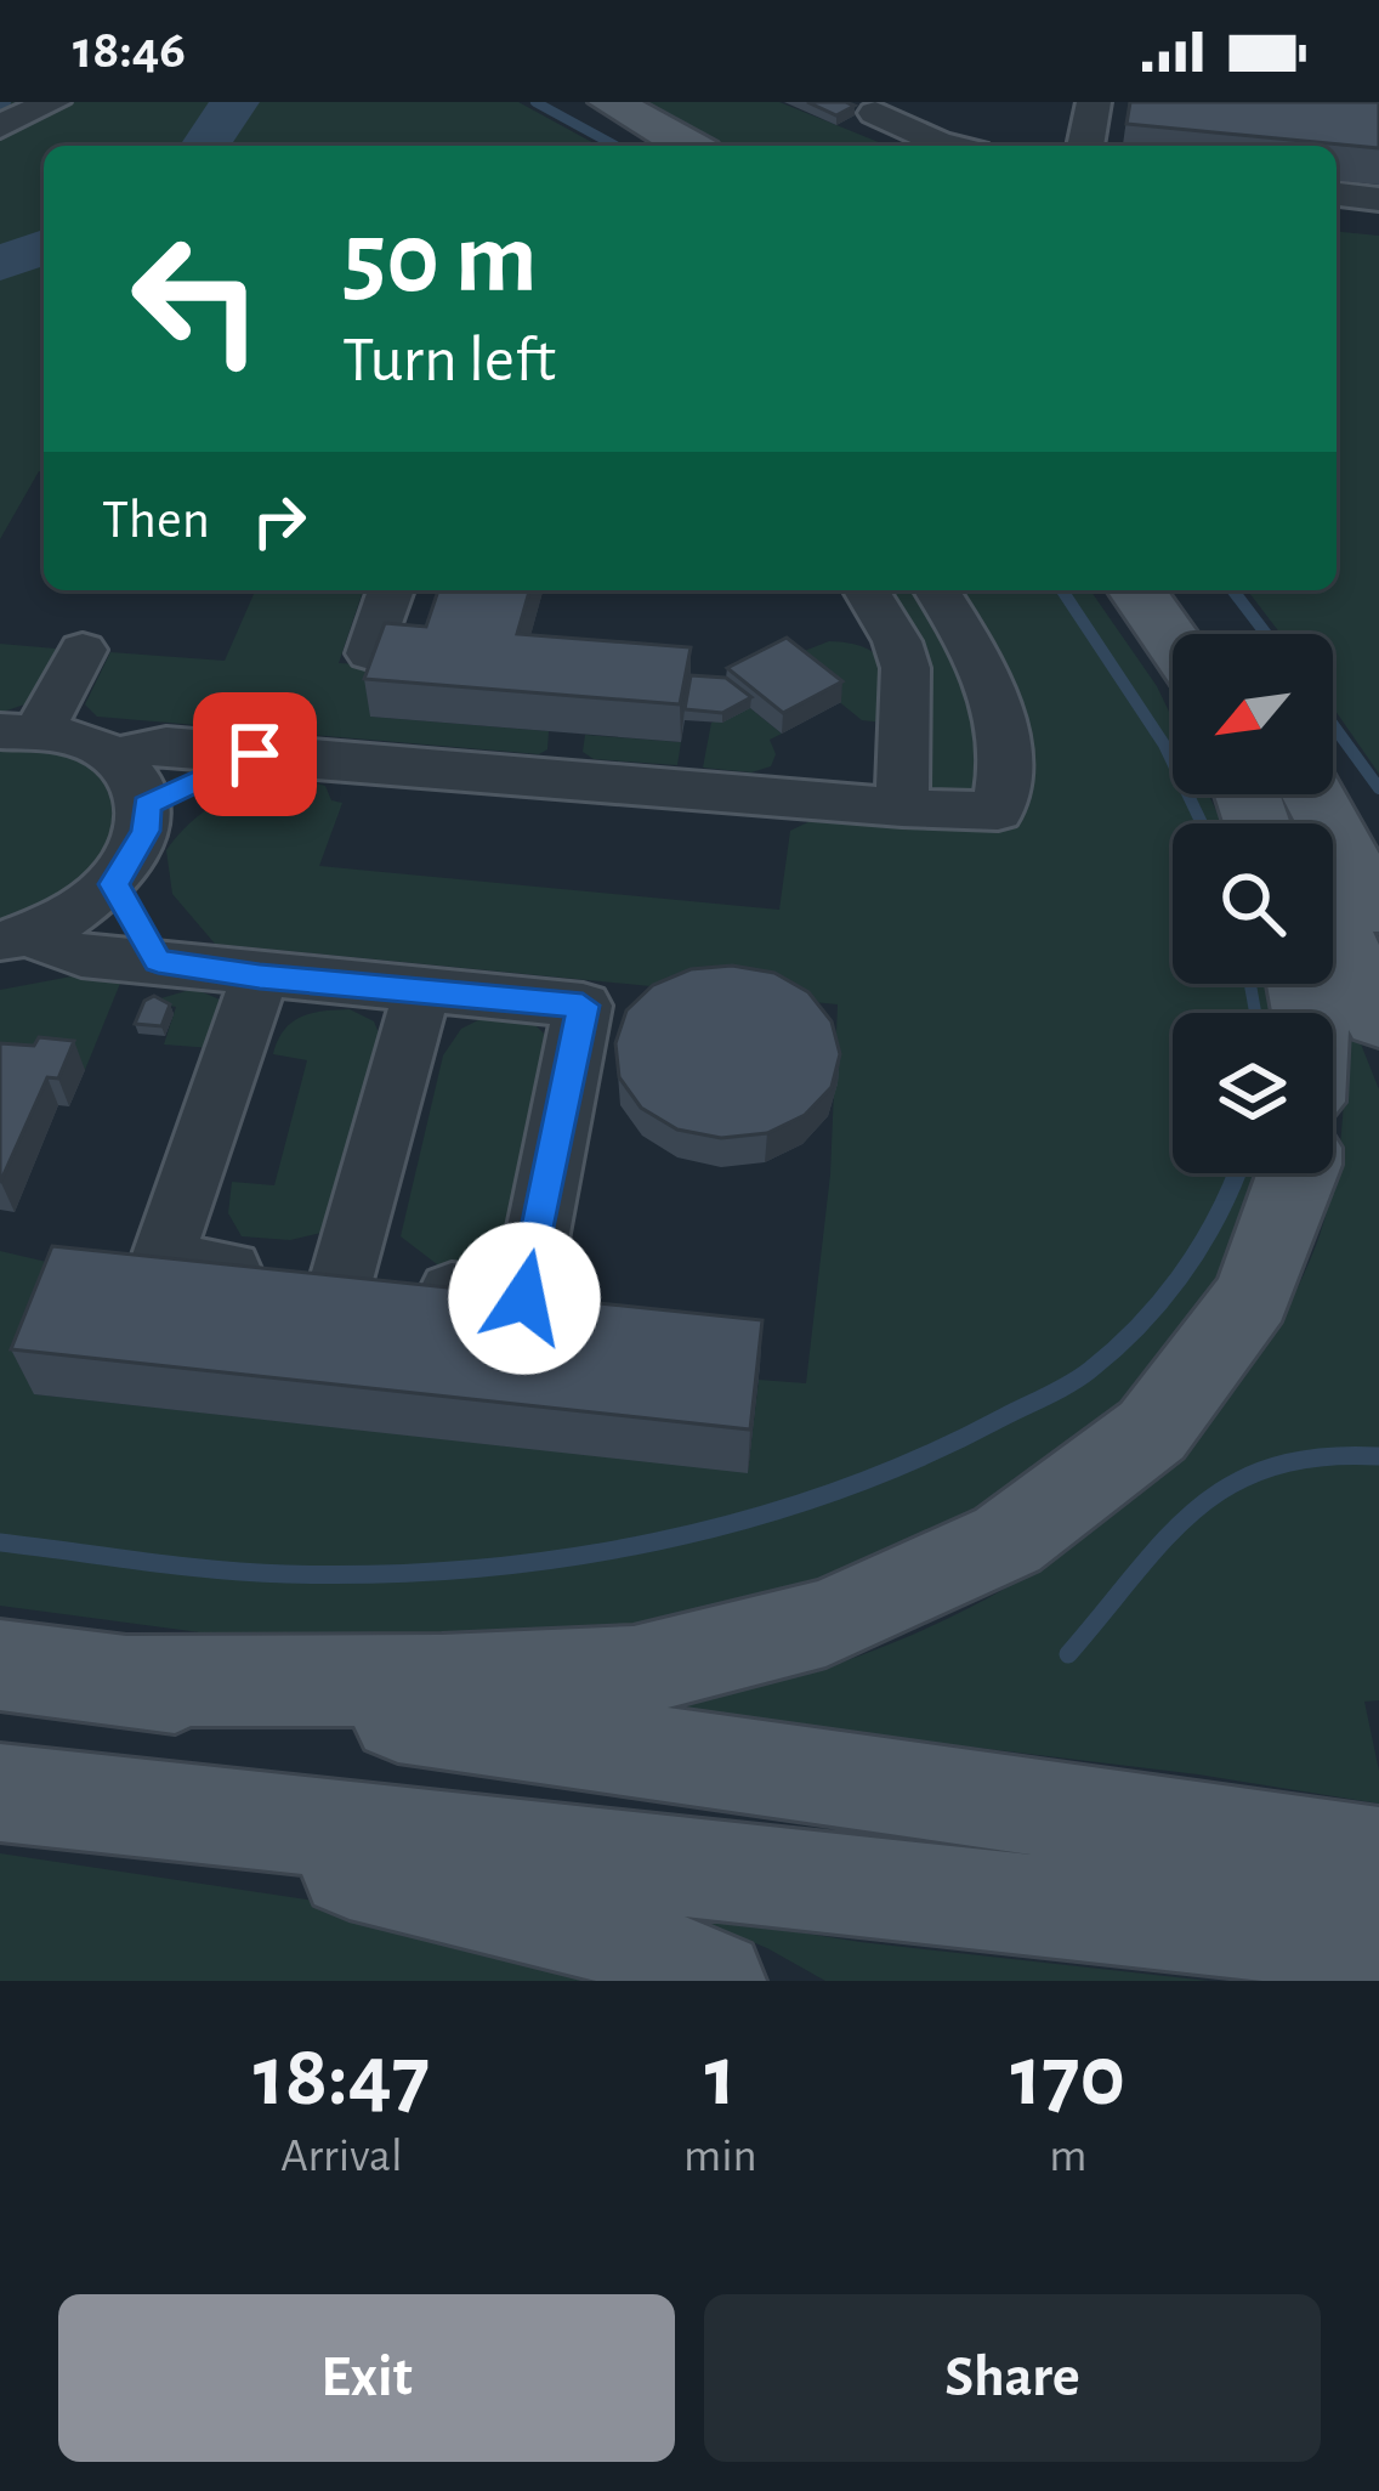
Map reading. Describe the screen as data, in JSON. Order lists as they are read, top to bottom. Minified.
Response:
{"north":"bottom left","page":{"status":"18:46","turn":["50 m","Turn left"],"then":"Then","eta":["18:47","Arrival","1","min","170","m"],"buttons":["Exit","Share"]}}
